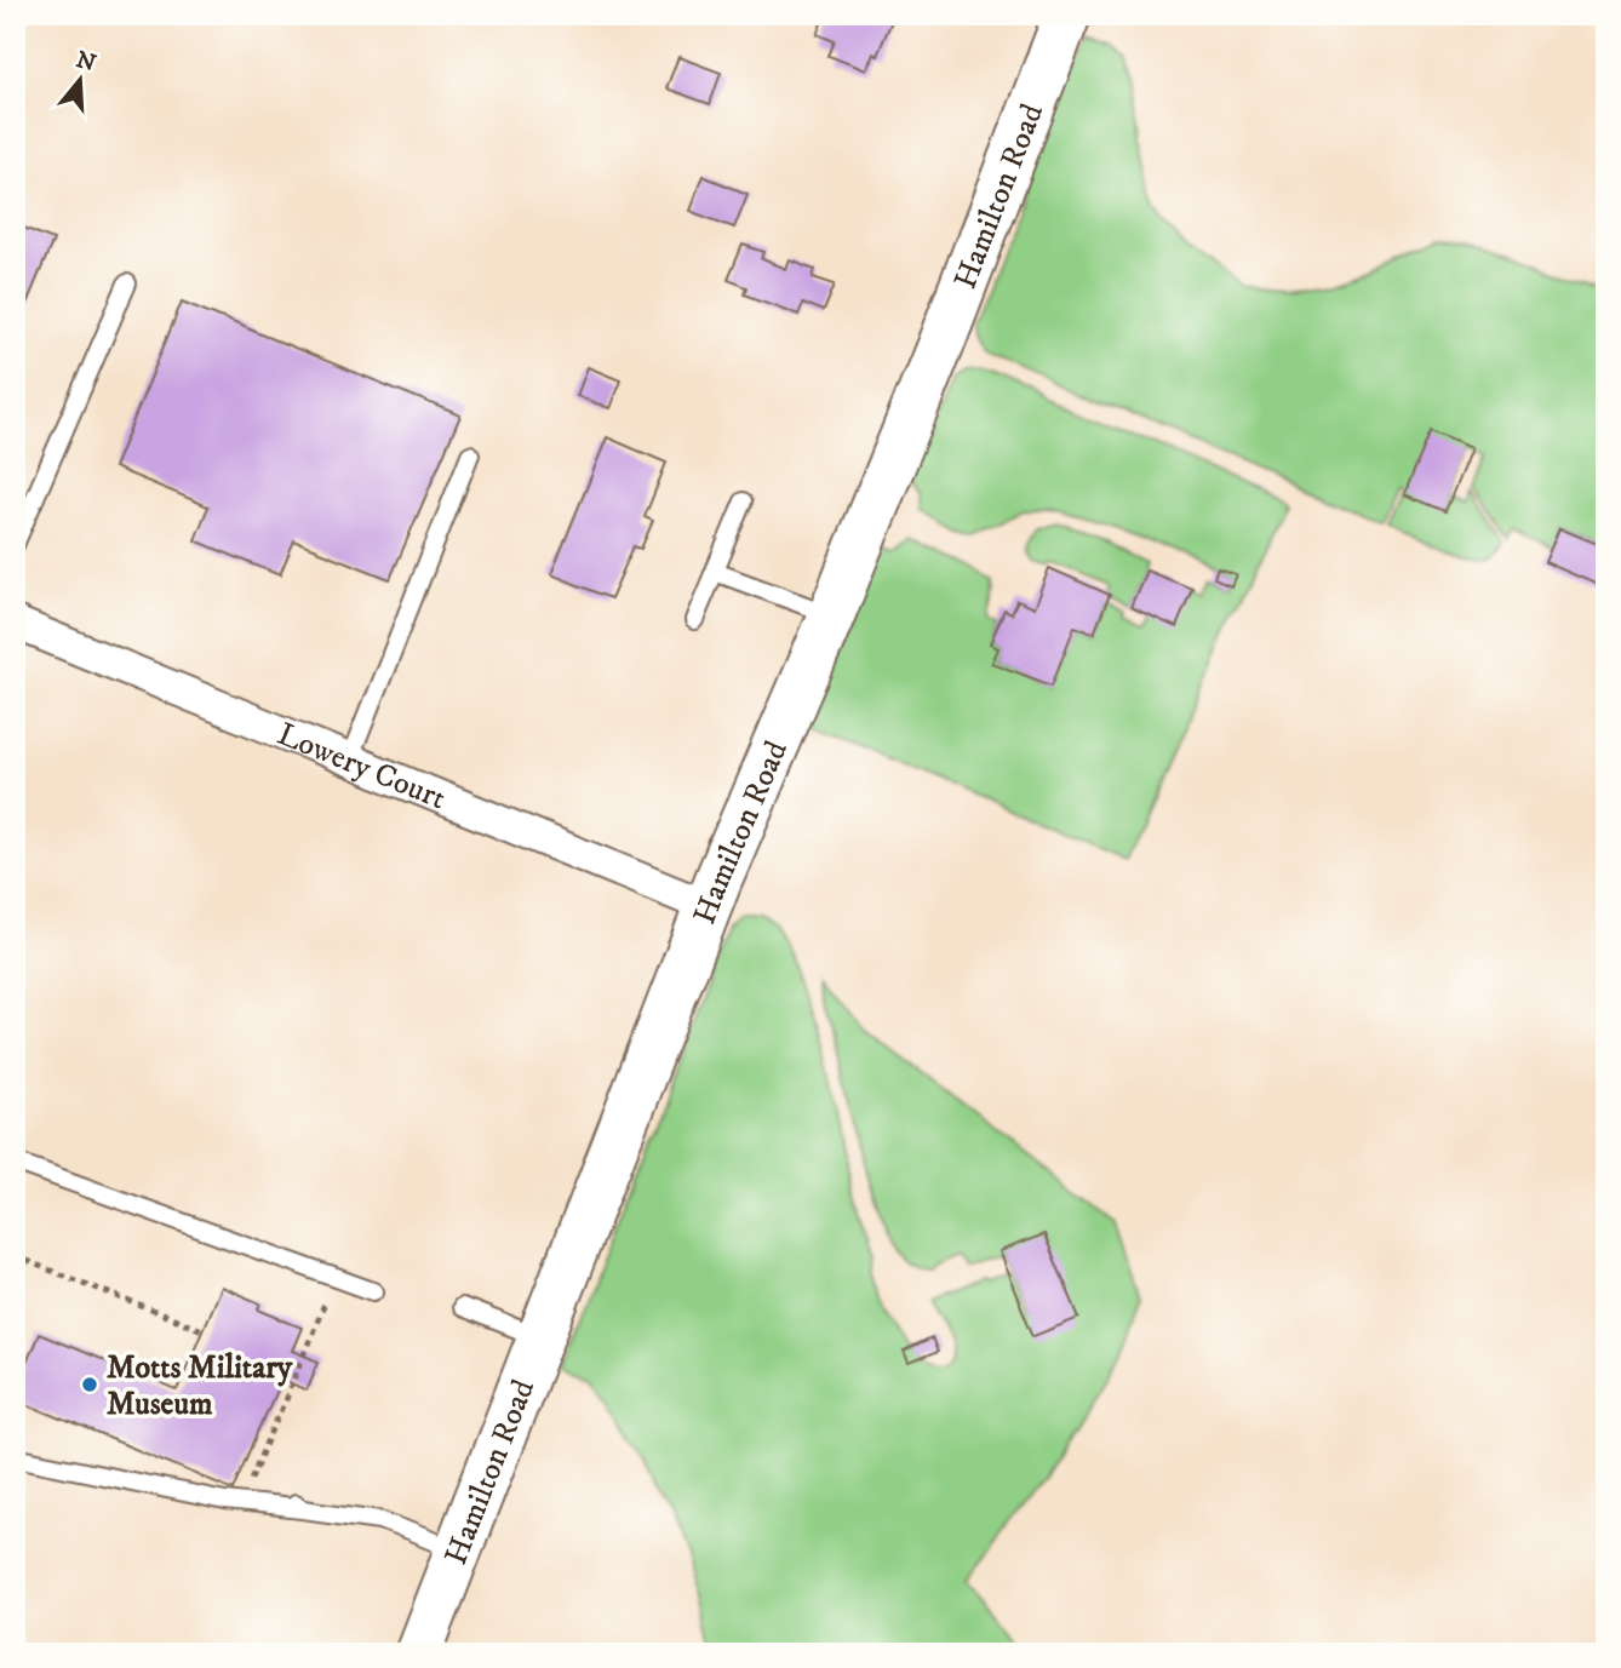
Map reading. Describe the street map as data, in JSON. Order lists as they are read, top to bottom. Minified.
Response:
{"streets":{"main road":["Hamilton Road"],"street":["Lowery Court"]},"crossings":[["Hamilton Road","Lowery Court"]],"places":["Motts Military Museum"],"north":"top"}
